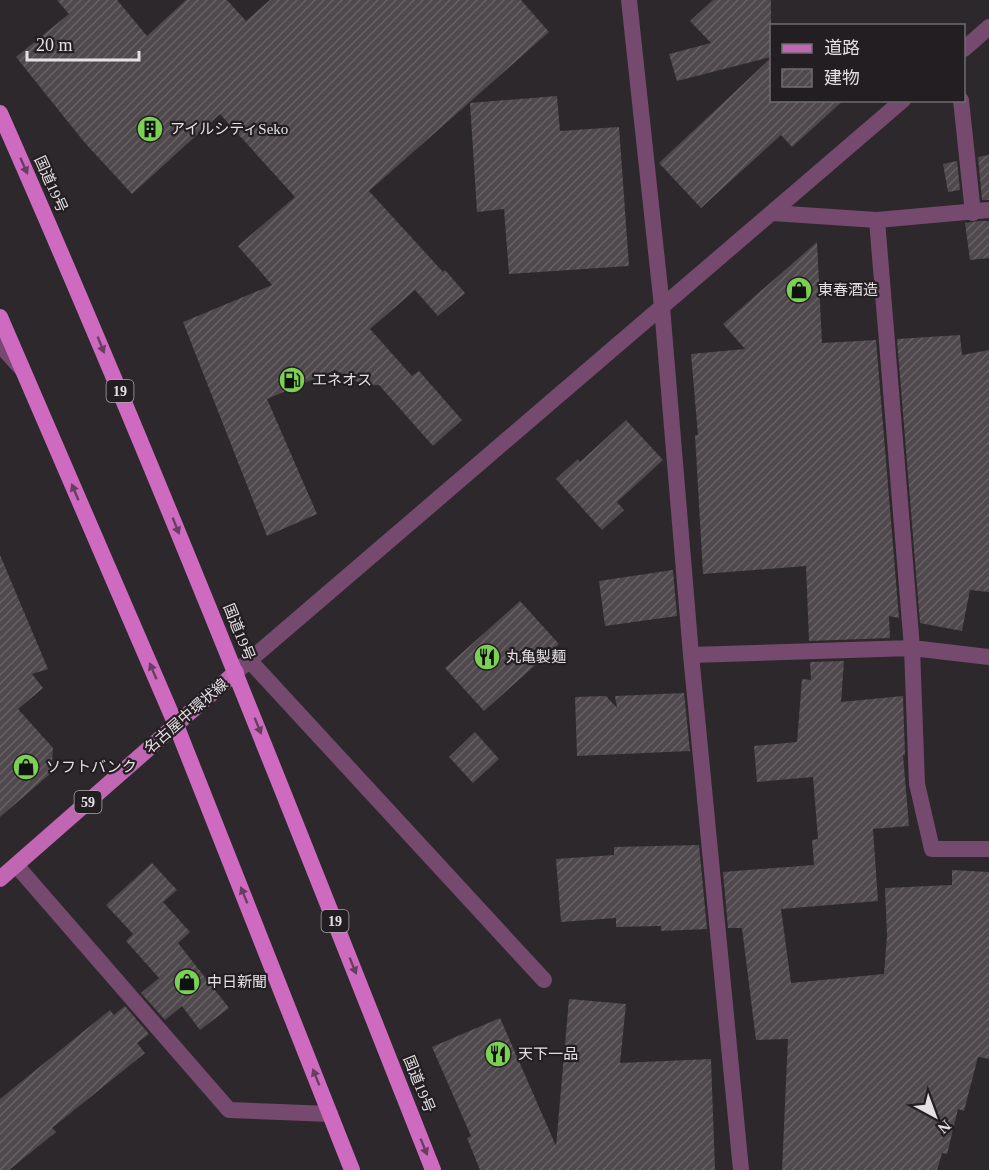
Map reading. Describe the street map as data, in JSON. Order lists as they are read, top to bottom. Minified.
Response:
{"streets":{"highway":["国道19号","19"],"main road":["名古屋中環状線","59"]},"crossings":[["国道19号","名古屋中環状線"]],"places":{"building":["アイルシティSeko"],"shop":["東春酒造","ソフトバンク","中日新聞"],"fuel station":["エネオス"],"restaurant":["丸亀製麺","天下一品"]},"legend":["道路","建物"],"scale_bar":"20 m","north":"bottom right"}
